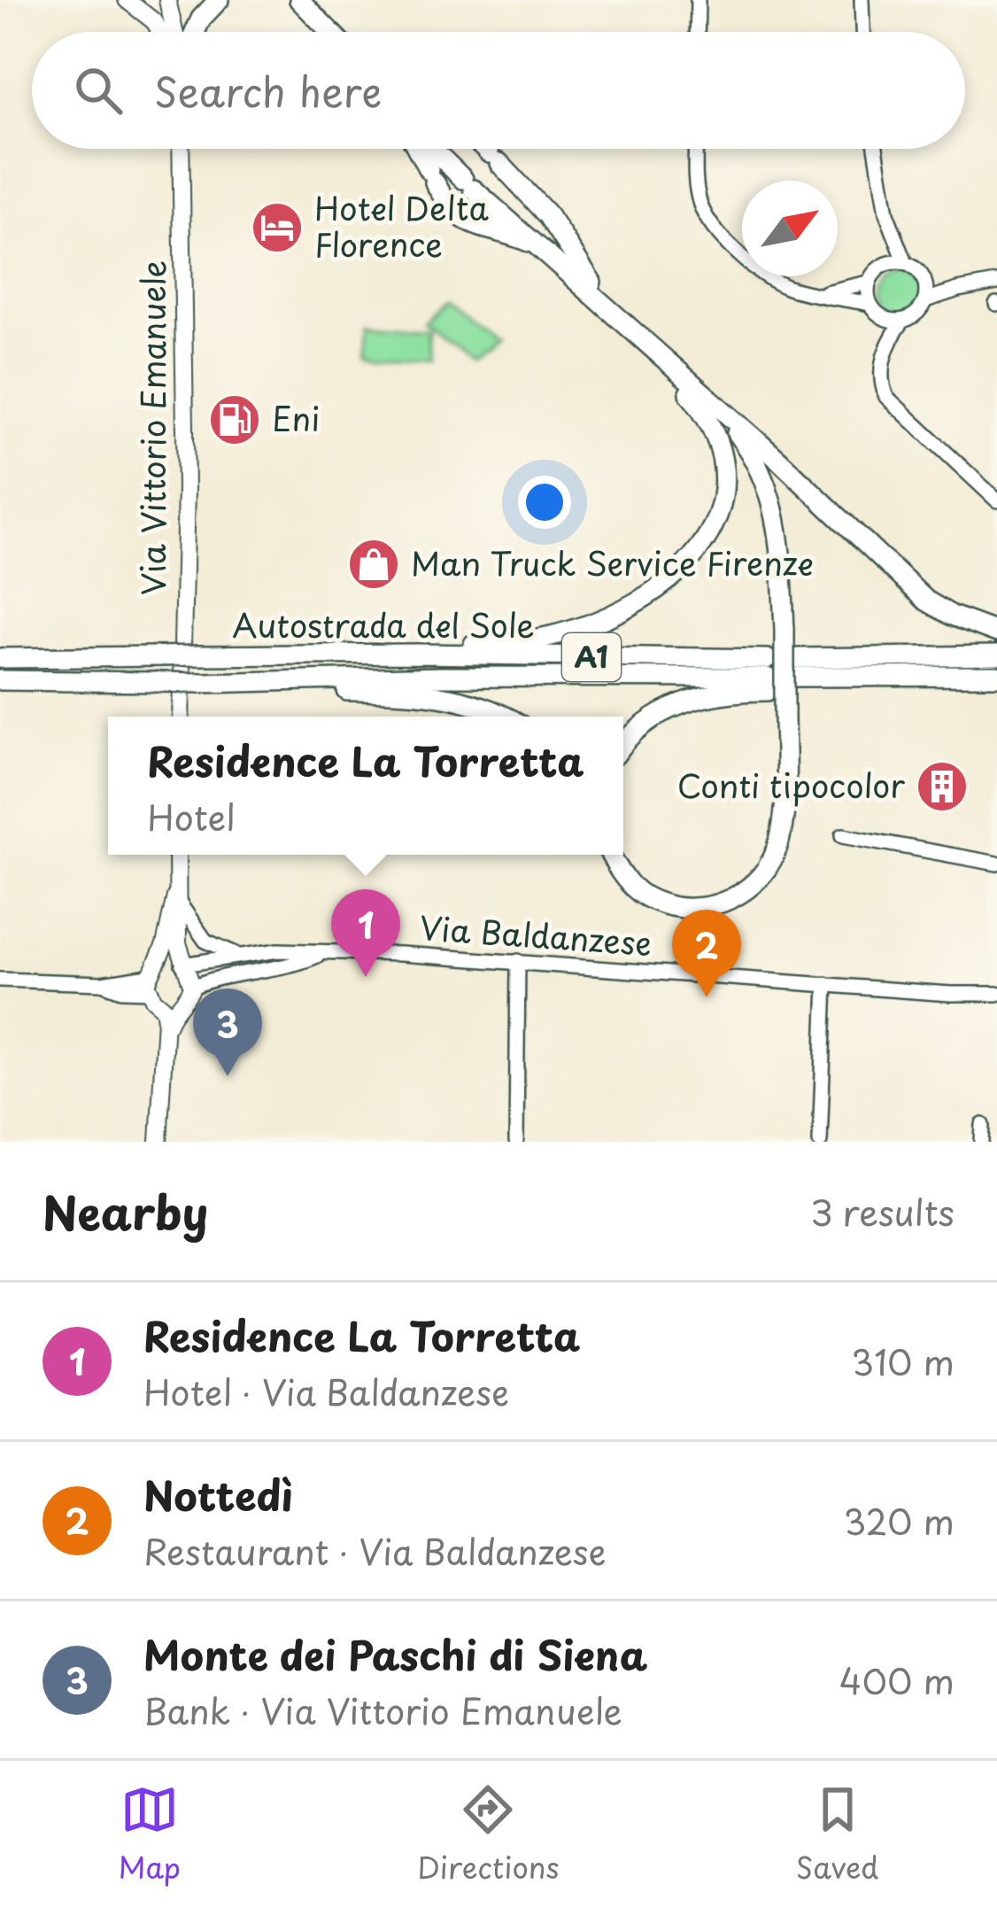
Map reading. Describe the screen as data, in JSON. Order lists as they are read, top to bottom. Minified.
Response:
{"streets":{"highway":["Autostrada del Sole","A1"],"main road":["Via Vittorio Emanuele"],"street":["Via Baldanzese"]},"places":{"hotel":["Hotel Delta Florence"],"fuel station":["Eni"],"shop":["Man Truck Service Firenze"],"building":["Conti tipocolor"]},"north":"top right","page":{"search":"Search here","popup":["Residence La Torretta","Hotel"],"pins":["1","2","3"],"heading":["Nearby","3 results"],"list":[{"mark":"1","name":"Residence La Torretta","note":"Hotel · Via Baldanzese","value":"310 m"},{"mark":"2","name":"Nottedì","note":"Restaurant · Via Baldanzese","value":"320 m"},{"mark":"3","name":"Monte dei Paschi di Siena","note":"Bank · Via Vittorio Emanuele","value":"400 m"}],"nav":["Map","Directions","Saved"]}}
